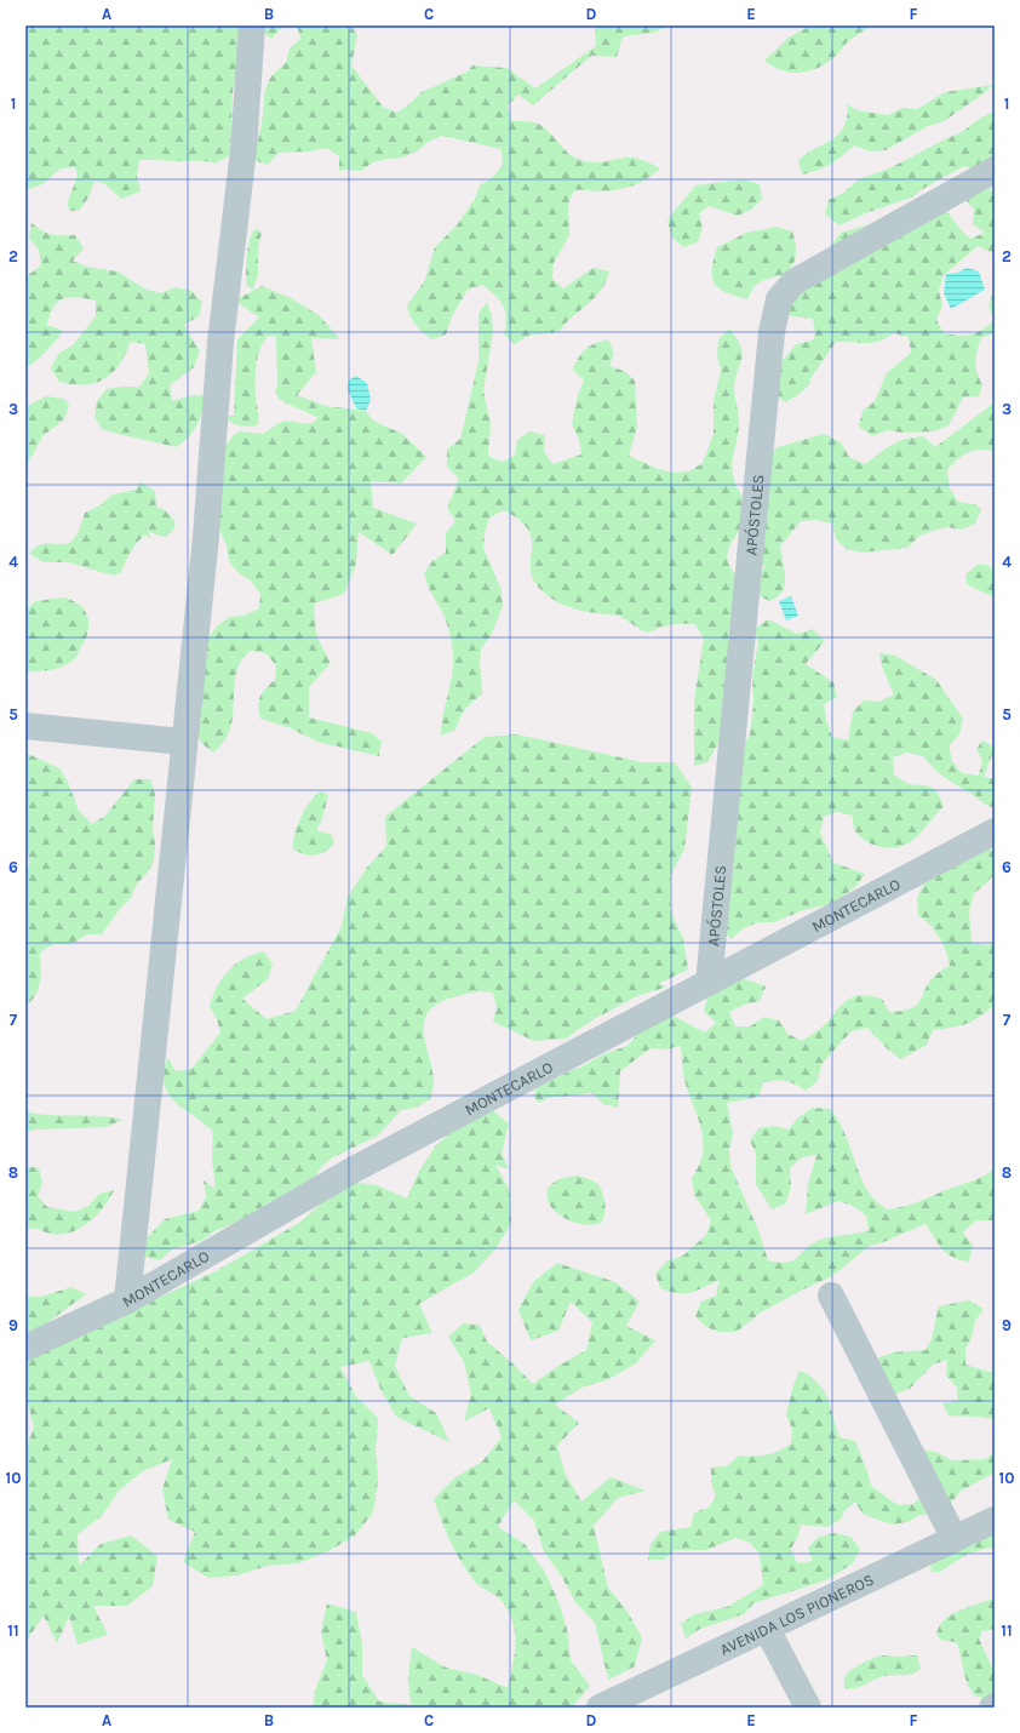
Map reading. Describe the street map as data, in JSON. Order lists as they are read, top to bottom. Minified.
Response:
{"streets":{"street":["APÓSTOLES","MONTECARLO","AVENIDA LOS PIONEROS"]},"crossings":[["APÓSTOLES","MONTECARLO"]],"grid":{"columns":["A","B","C","D","E","F"],"rows":["1","2","3","4","5","6","7","8","9","10","11"]}}
